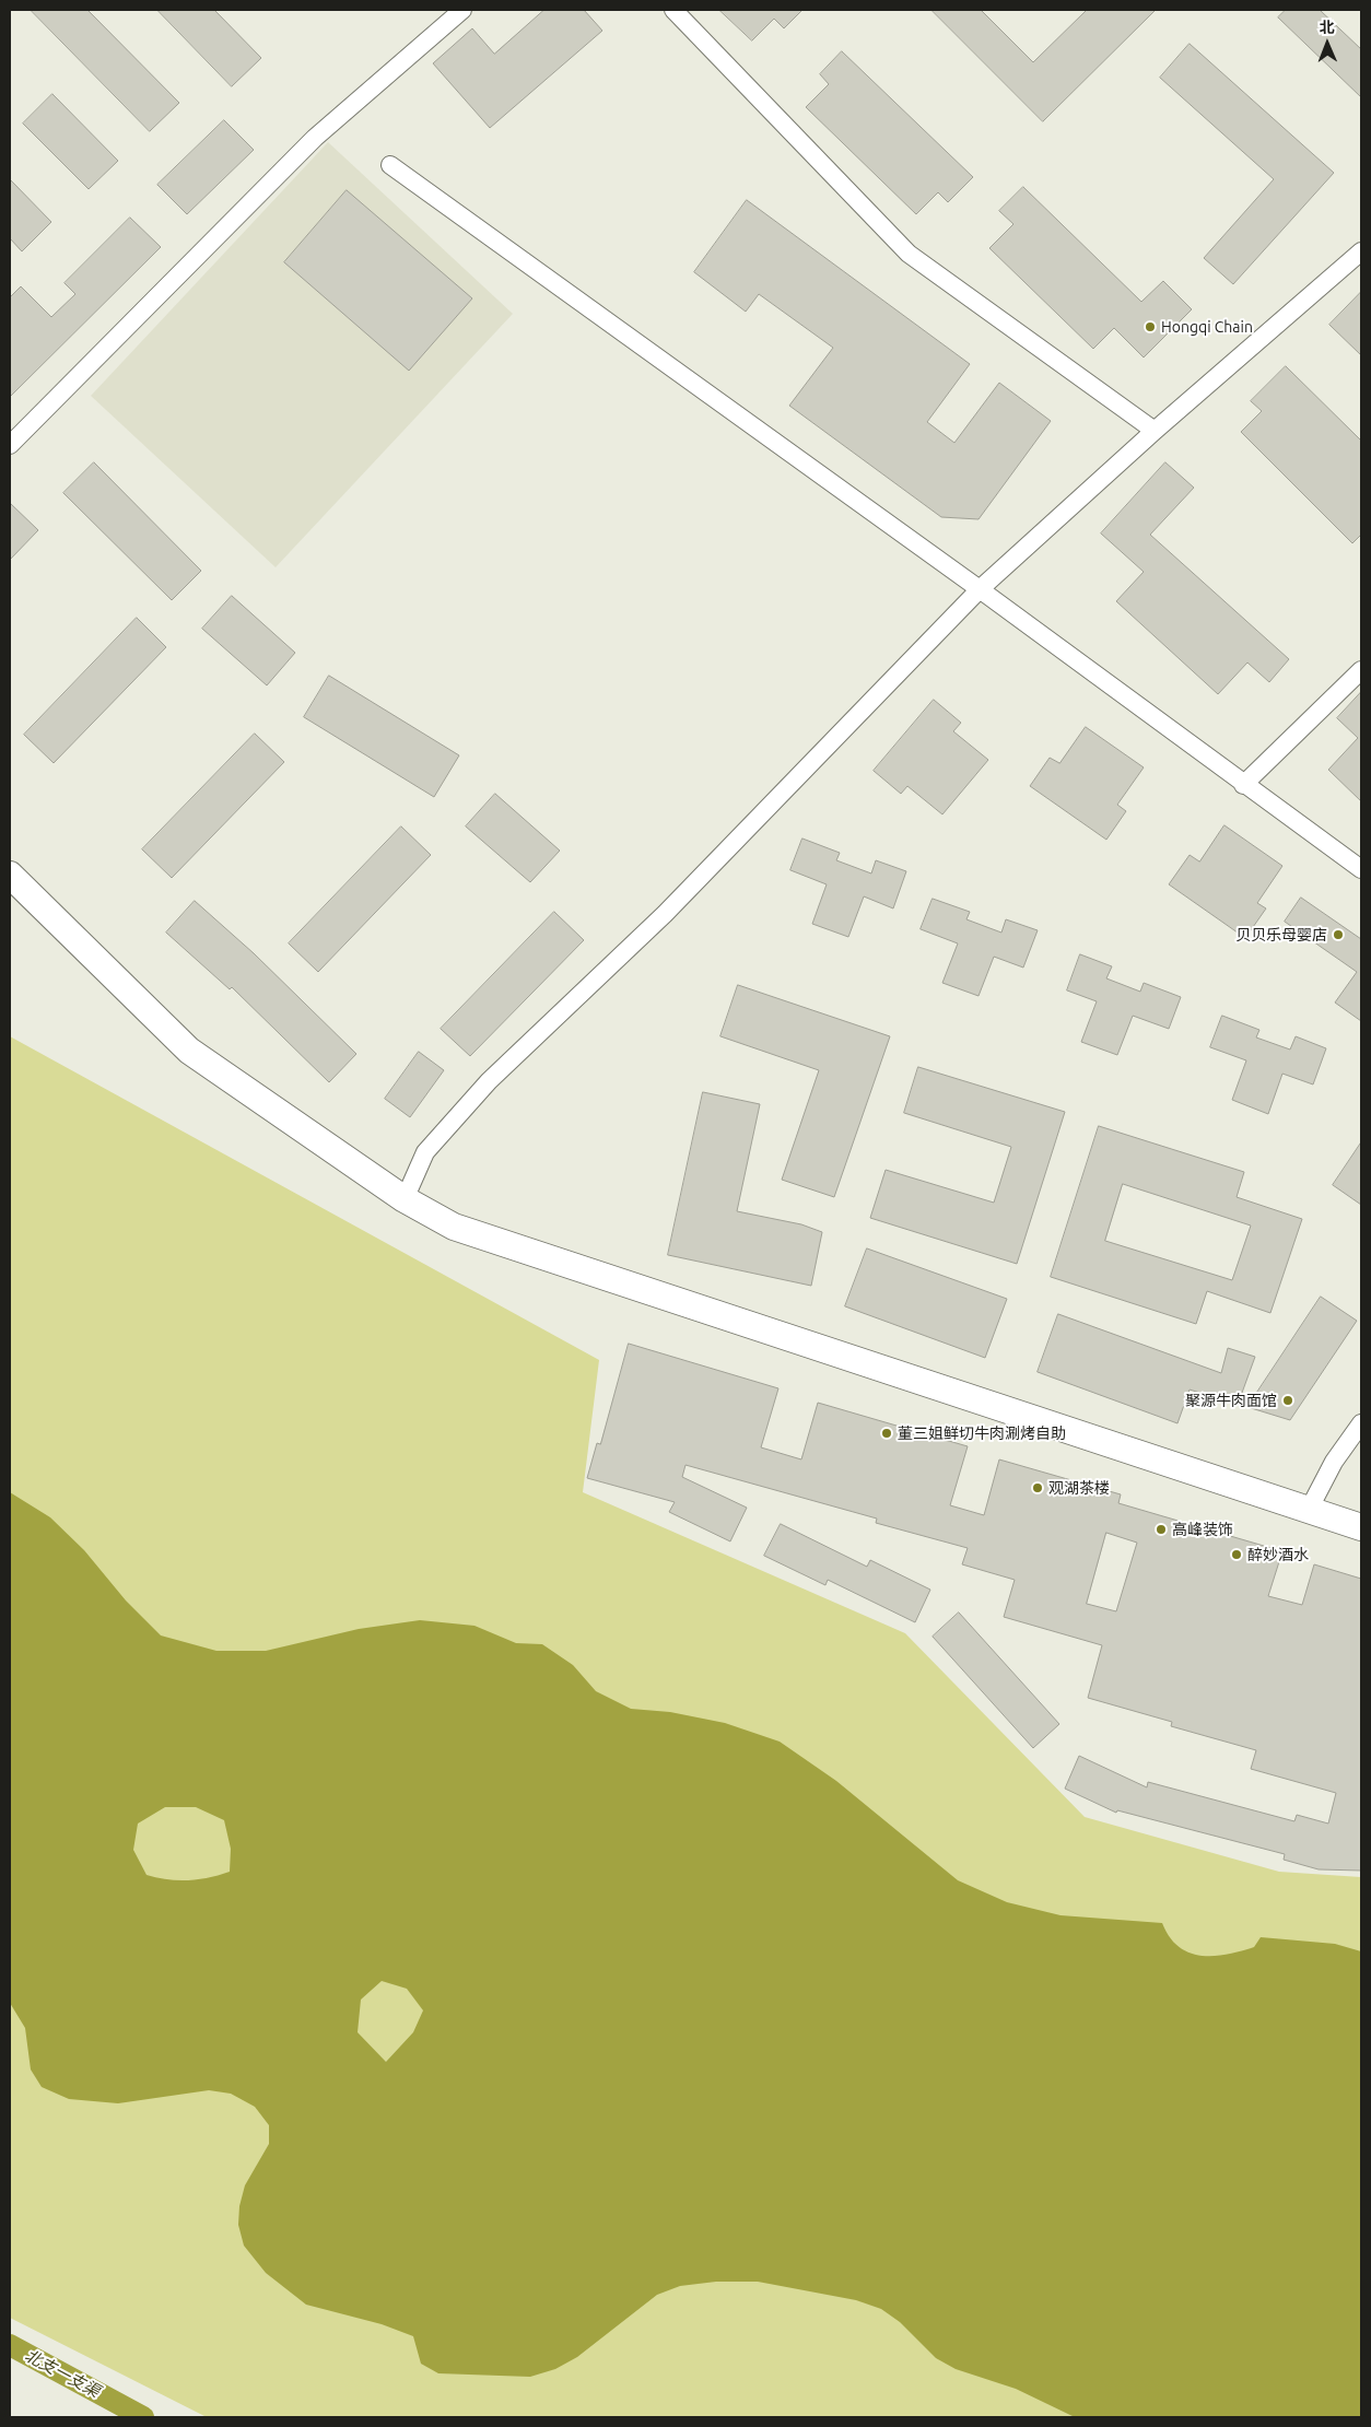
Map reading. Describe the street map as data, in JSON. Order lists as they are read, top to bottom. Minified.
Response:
{"water":["北支一支渠"],"places":["Hongqi Chain","贝贝乐母婴店","聚源牛肉面馆","董三姐鲜切牛肉涮烤自助","观湖茶楼","高峰装饰","醉妙酒水"],"north":"top"}
